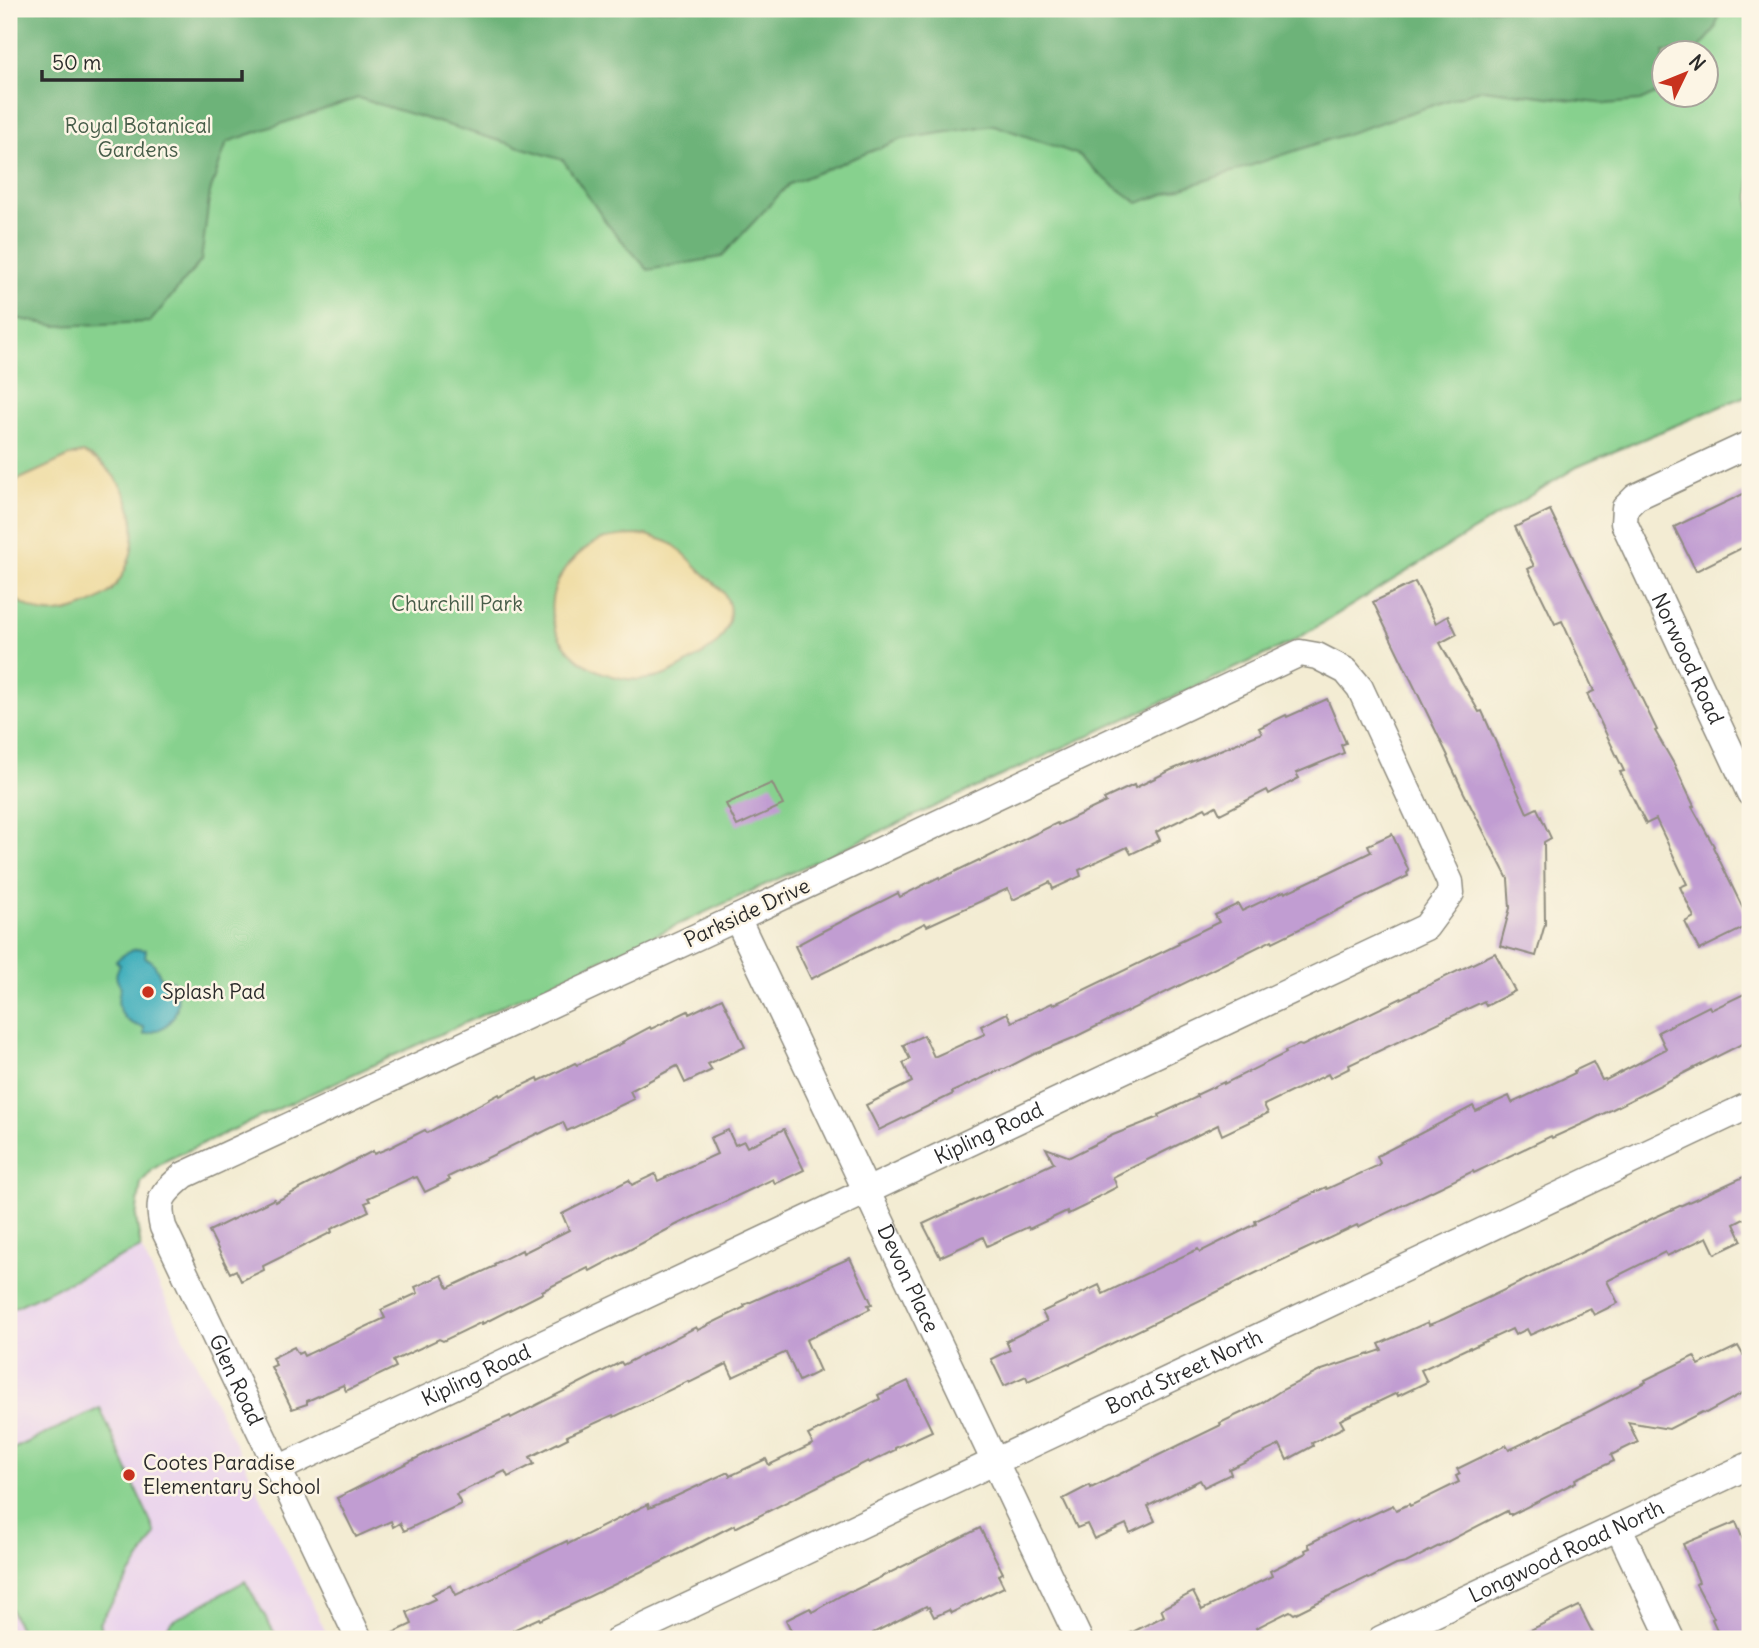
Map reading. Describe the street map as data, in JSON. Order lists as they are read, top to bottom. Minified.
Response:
{"streets":{"street":["Norwood Road","Parkside Drive","Kipling Road","Devon Place","Bond Street North","Glen Road","Longwood Road North"]},"crossings":[["Parkside Drive","Kipling Road"],["Parkside Drive","Devon Place"],["Parkside Drive","Glen Road"],["Kipling Road","Devon Place"],["Kipling Road","Glen Road"],["Devon Place","Bond Street North"]],"parks":["Royal Botanical Gardens","Churchill Park"],"places":["Splash Pad","Cootes Paradise Elementary School"],"scale_bar":"50 m","north":"top right"}
